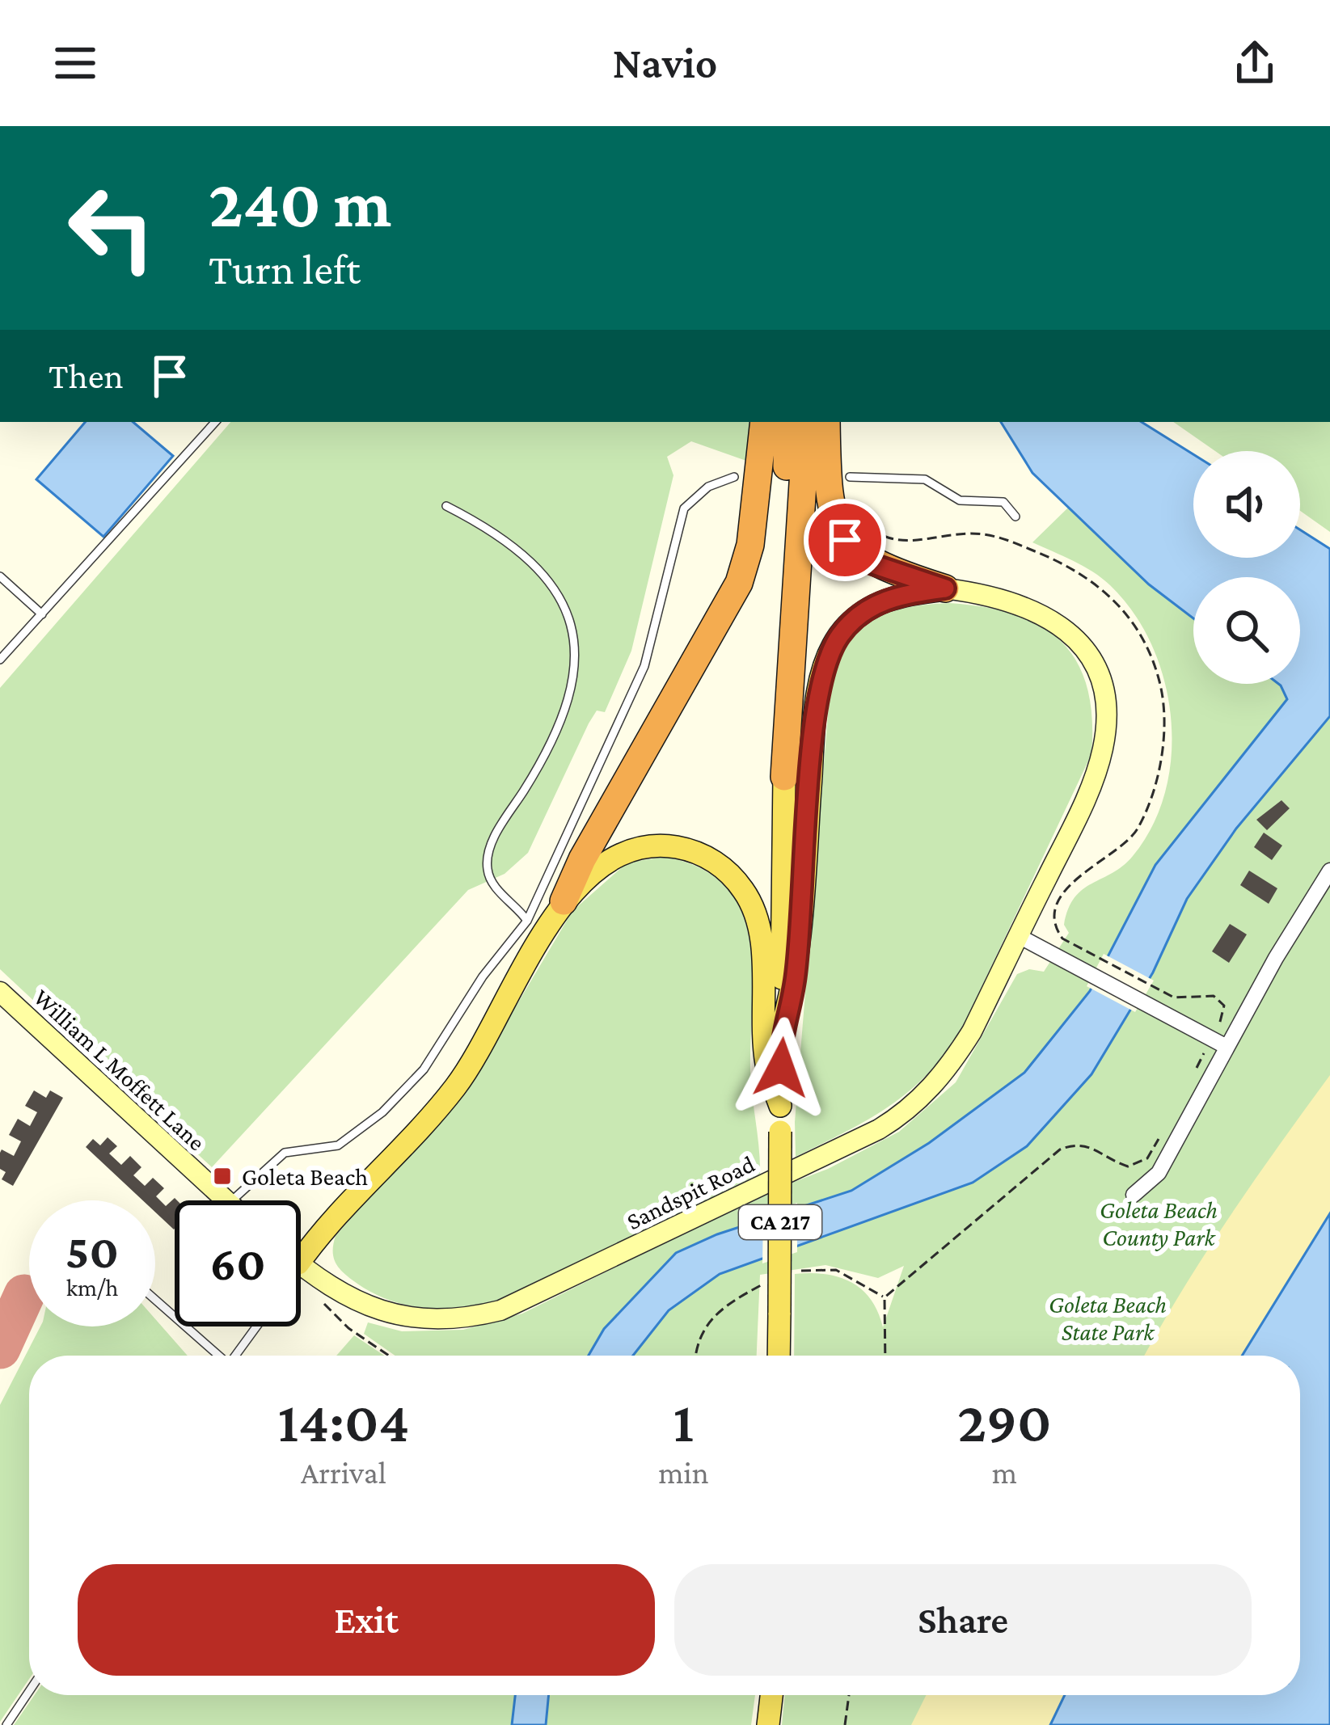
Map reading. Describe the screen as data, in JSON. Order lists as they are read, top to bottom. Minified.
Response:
{"streets":{"highway":["CA 217"],"street":["William L Moffett Lane","Sandspit Road"]},"parks":["Goleta Beach County Park","Goleta Beach State Park"],"places":{"transit":["Goleta Beach"]},"page":{"header":"Navio","turn":["240 m","Turn left"],"then":"Then","speed":"50 km/h","limit":"60","eta":["14:04","Arrival","1","min","290","m"],"buttons":["Exit","Share"]}}
